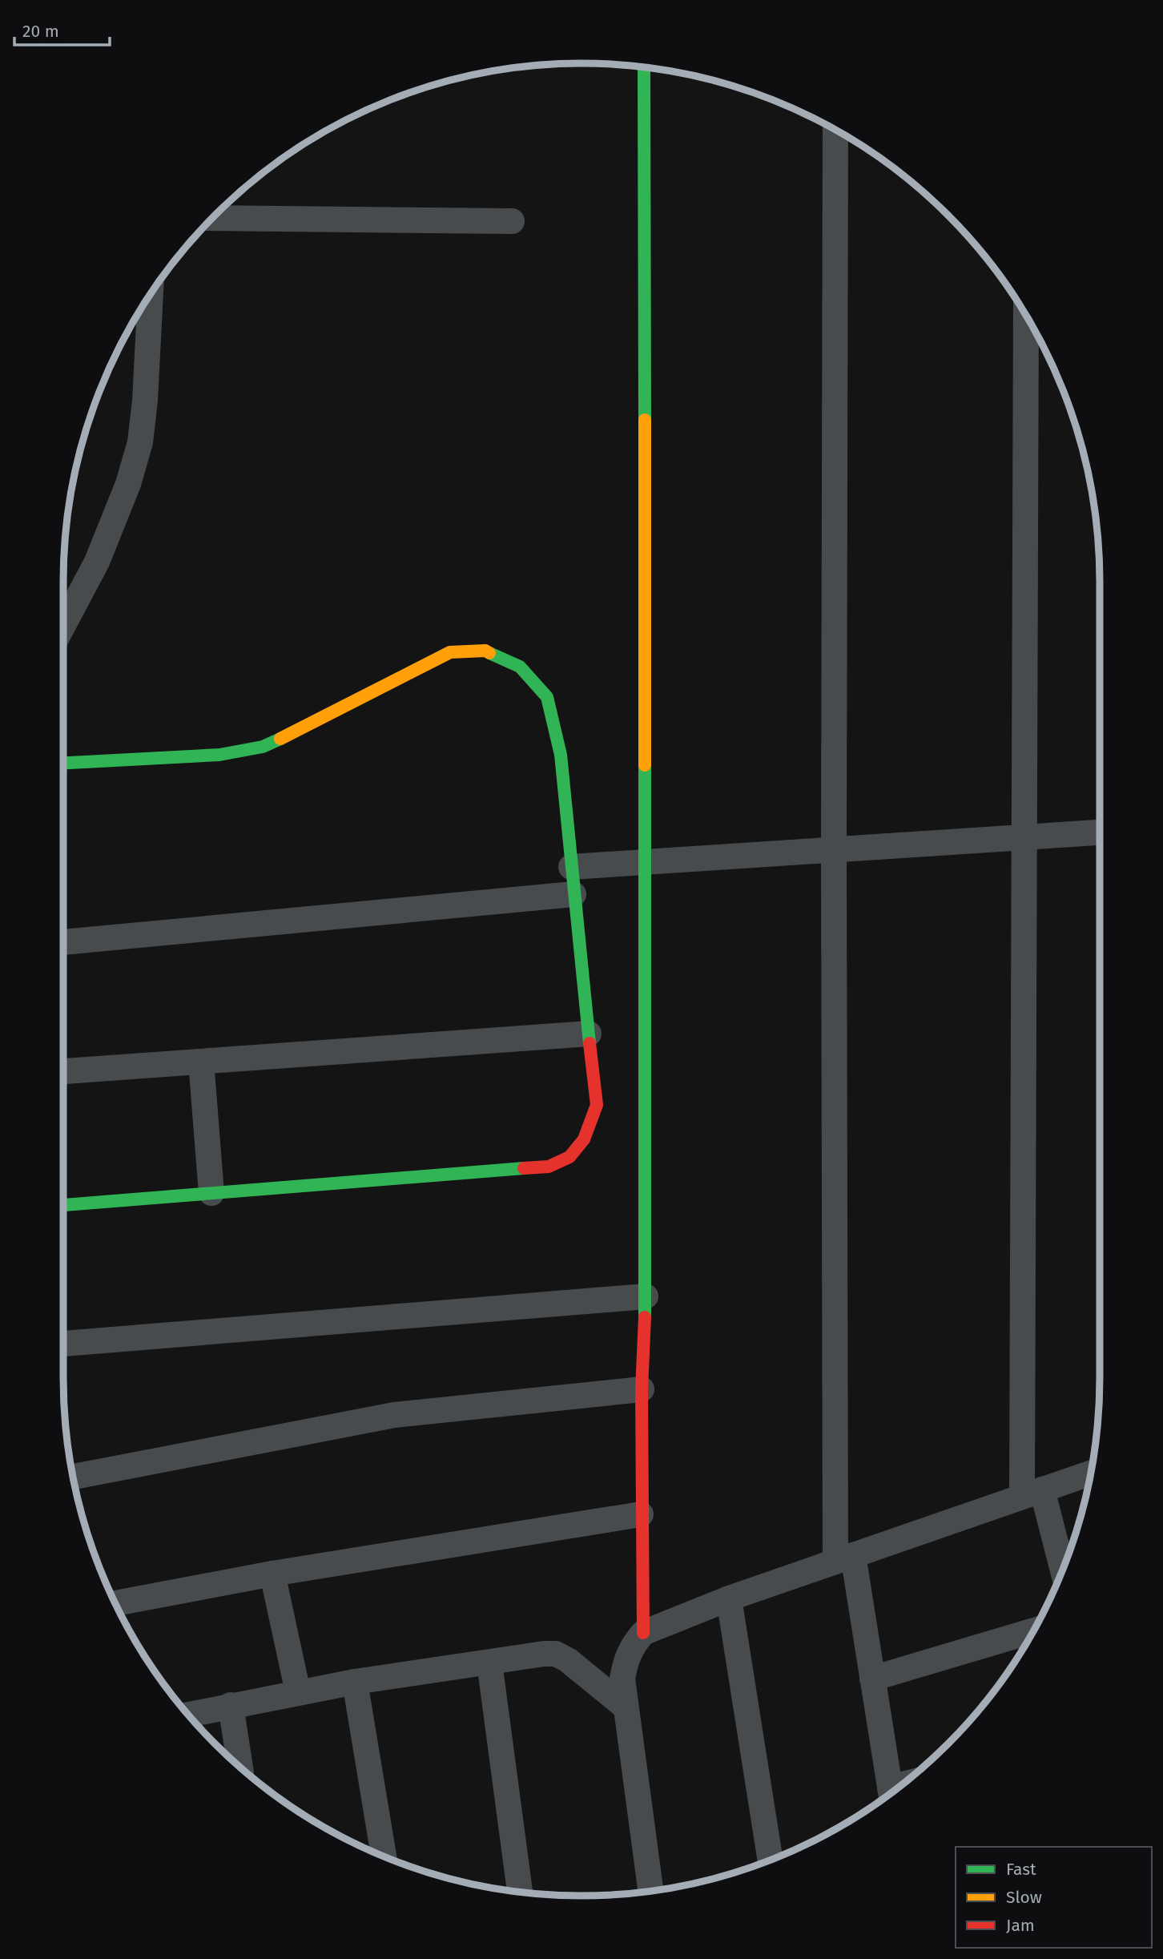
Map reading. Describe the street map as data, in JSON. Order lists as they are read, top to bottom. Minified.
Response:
{"legend":["Fast","Slow","Jam"],"scale_bar":"20 m"}
